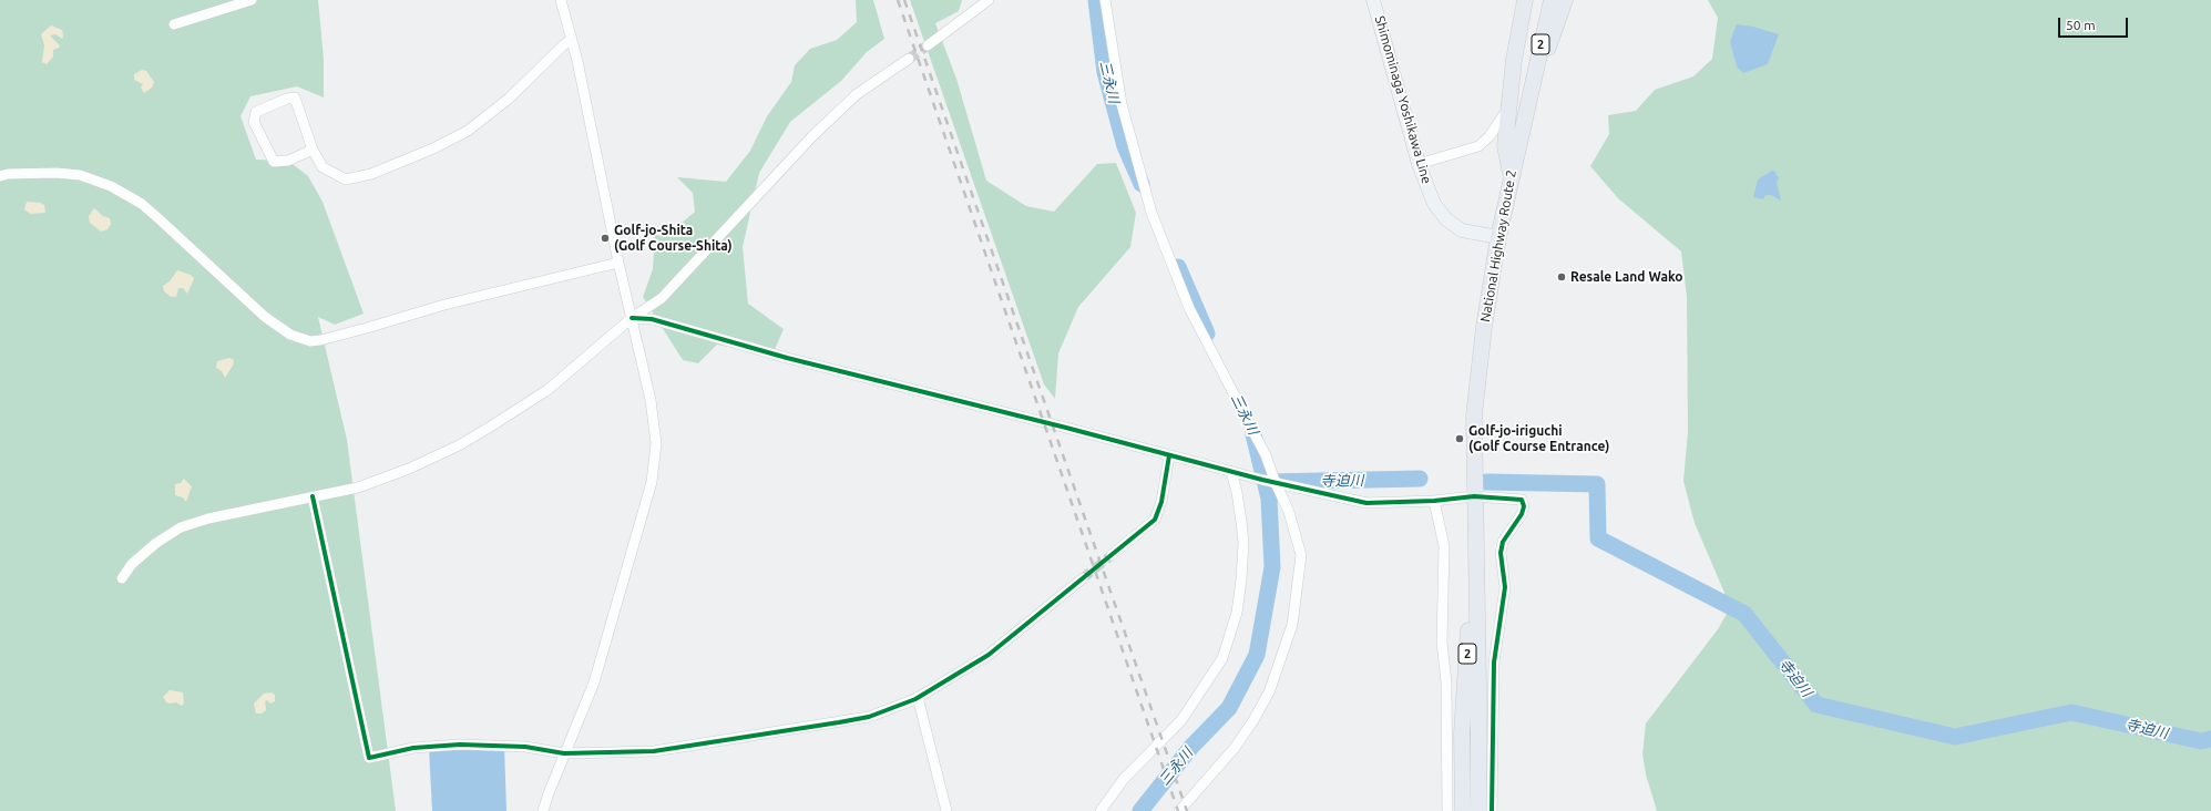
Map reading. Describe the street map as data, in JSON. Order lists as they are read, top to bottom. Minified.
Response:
{"streets":{"highway":["2","National Highway Route 2"],"main road":["Shimominaga Yoshikawa Line"]},"crossings":[["Shimominaga Yoshikawa Line","National Highway Route 2"]],"water":["三永川","寺迫川"],"places":["Golf-jo-Shita (Golf Course-Shita)","Resale Land Wako","Golf-jo-iriguchi (Golf Course Entrance)"],"scale_bar":"50 m"}
